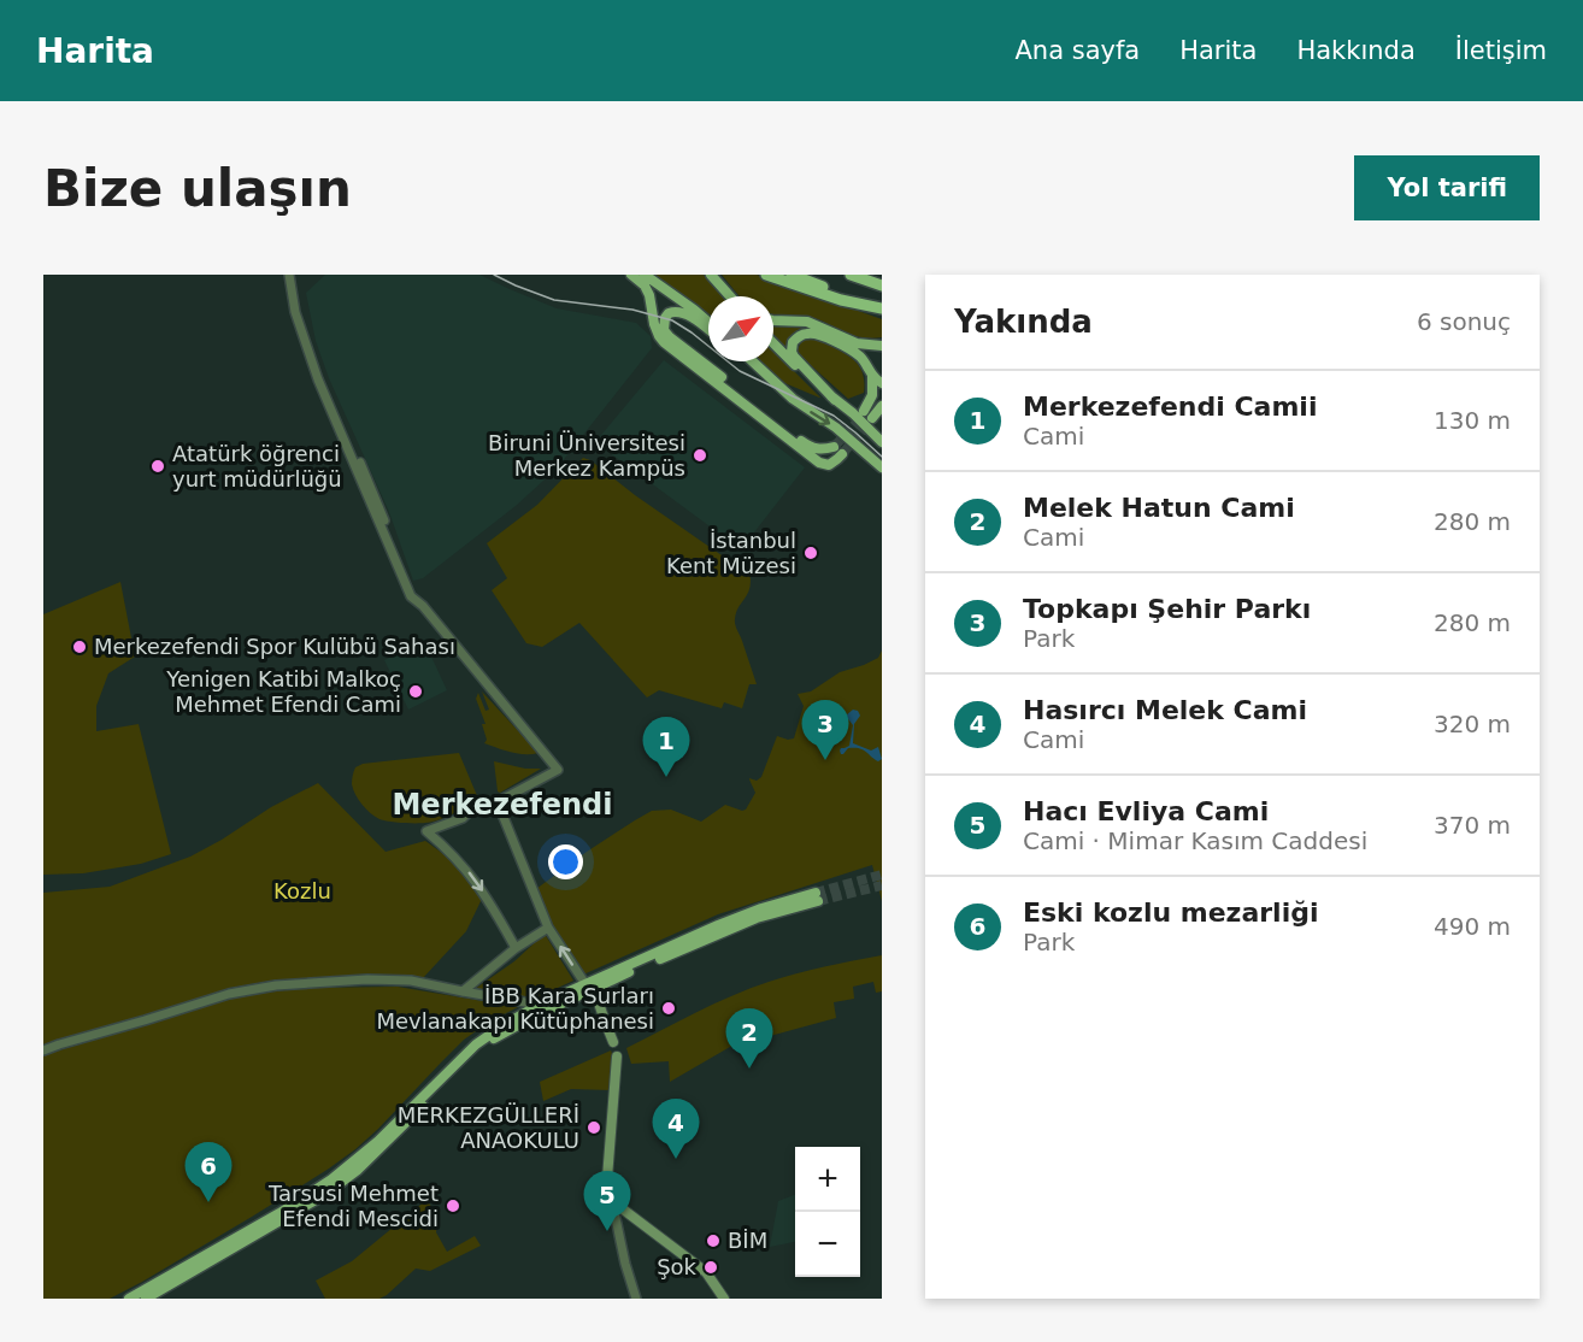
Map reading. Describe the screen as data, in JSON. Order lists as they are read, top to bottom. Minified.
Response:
{"districts":["Merkezefendi"],"parks":["Kozlu"],"places":["Biruni Üniversitesi Merkez Kampüs","Atatürk öğrenci yurt müdürlüğü","İstanbul Kent Müzesi","Merkezefendi Spor Kulübü Sahası","Yenigen Katibi Malkoç Mehmet Efendi Cami","İBB Kara Surları Mevlanakapı Kütüphanesi","MERKEZGÜLLERİ ANAOKULU","Tarsusi Mehmet Efendi Mescidi","BİM","Şok"],"north":"top right","page":{"header":"Harita","nav":["Ana sayfa","Harita","Hakkında","İletişim"],"buttons":"Yol tarifi","title":"Bize ulaşın","heading":["Yakında","6 sonuç"],"list":[{"mark":"1","name":"Merkezefendi Camii","note":"Cami","value":"130 m"},{"mark":"2","name":"Melek Hatun Cami","note":"Cami","value":"280 m"},{"mark":"3","name":"Topkapı Şehir Parkı","note":"Park","value":"280 m"},{"mark":"4","name":"Hasırcı Melek Cami","note":"Cami","value":"320 m"},{"mark":"5","name":"Hacı Evliya Cami","note":"Cami · Mimar Kasım Caddesi","value":"370 m"},{"mark":"6","name":"Eski kozlu mezarliği","note":"Park","value":"490 m"}],"pins":["3","1","2","4","6","5"],"map_buttons":["+","−"]}}
